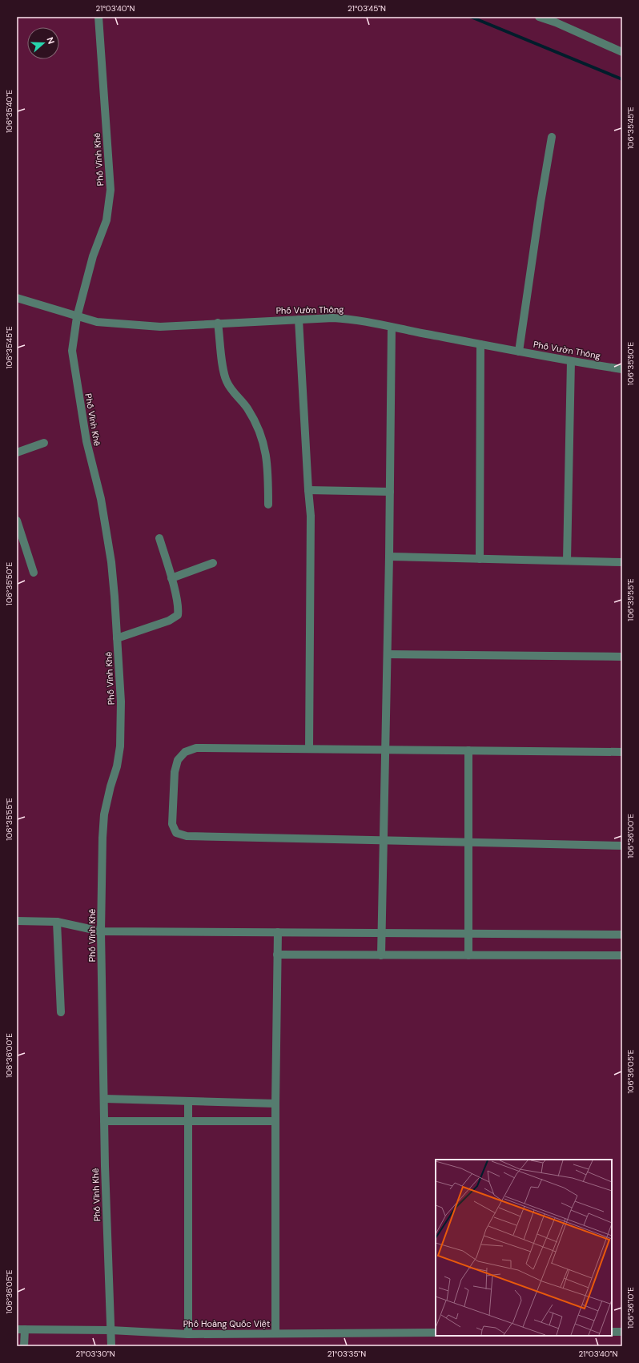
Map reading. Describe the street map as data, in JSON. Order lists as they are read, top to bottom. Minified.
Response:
{"streets":{"street":["Phố Vĩnh Khê","Phố Vườn Thông","Phố Hoàng Quốc Việt"]},"crossings":[["Phố Vĩnh Khê","Phố Vườn Thông"],["Phố Vĩnh Khê","Phố Hoàng Quốc Việt"]],"north":"right","coordinates":["21°03'40\"N","21°03'45\"N","106°35'40\"E","106°35'45\"E","106°35'50\"E","106°35'55\"E","106°36'00\"E","106°36'05\"E","106°36'10\"E","21°03'30\"N","21°03'35\"N"]}
